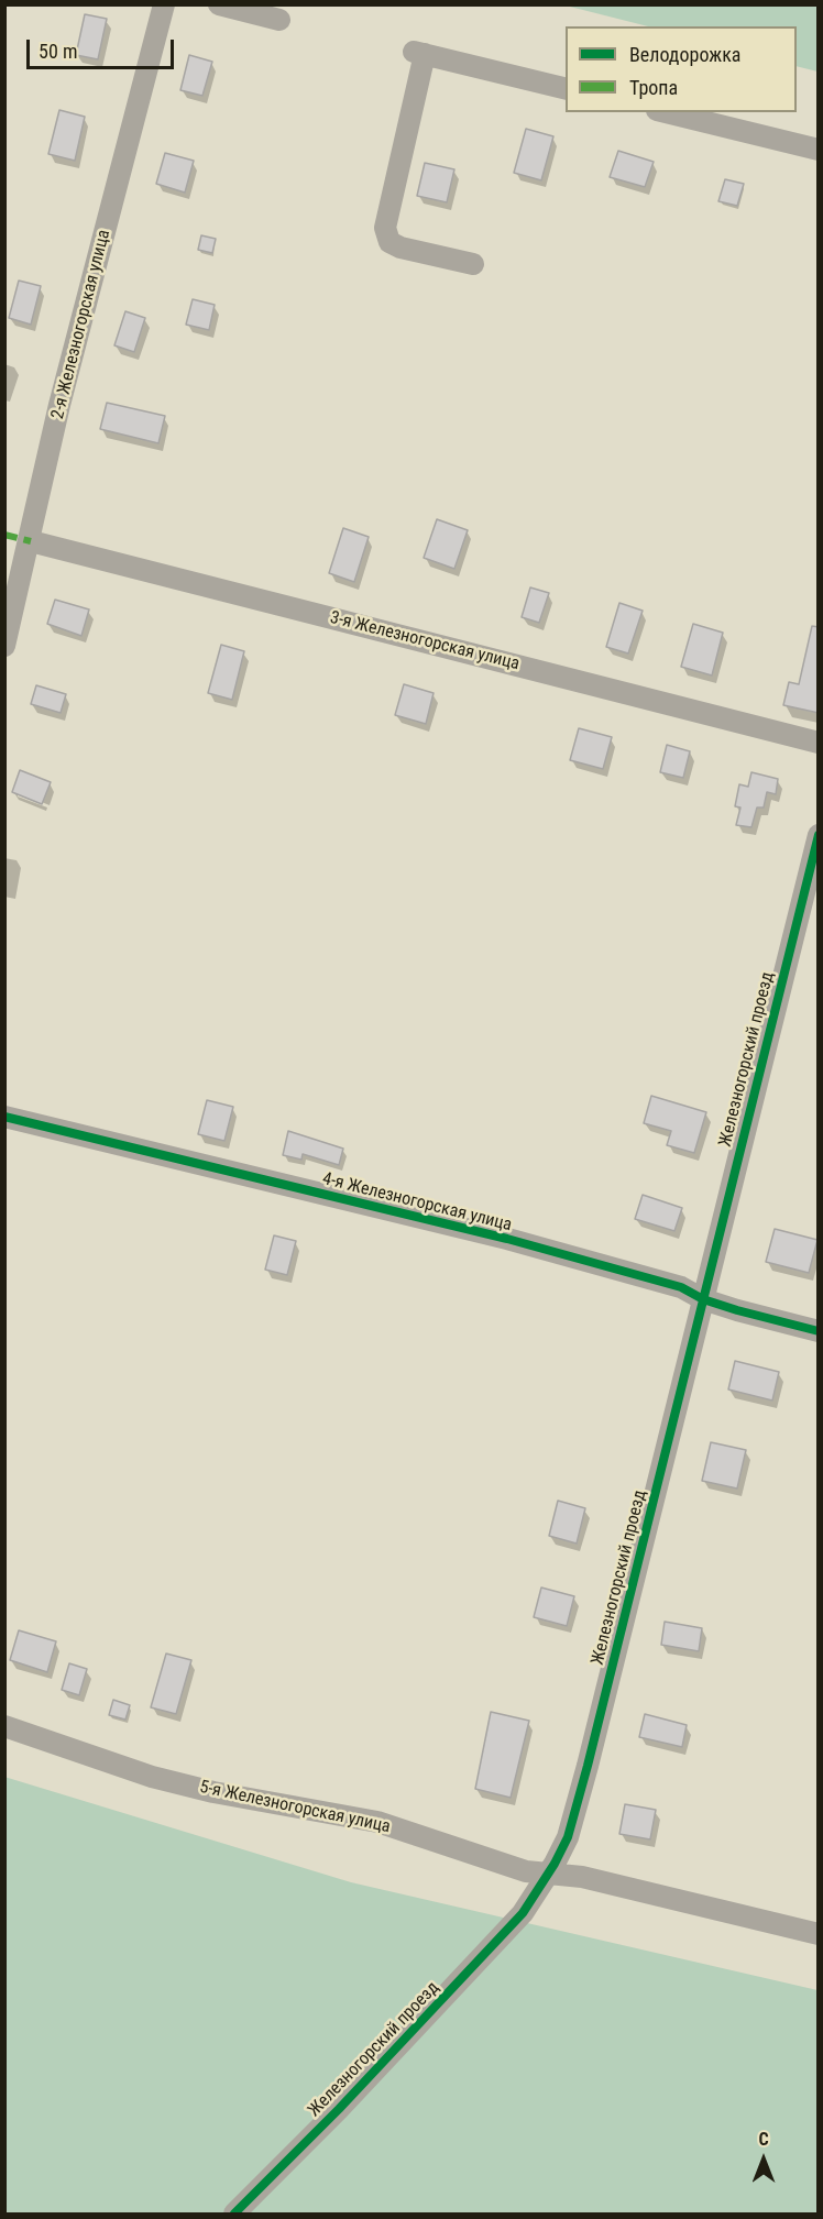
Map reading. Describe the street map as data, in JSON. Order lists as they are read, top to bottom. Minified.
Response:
{"streets":{"street":["2-я Железногорская улица","3-я Железногорская улица","Железногорский проезд","4-я Железногорская улица","5-я Железногорская улица"]},"crossings":[["2-я Железногорская улица","3-я Железногорская улица"],["Железногорский проезд","4-я Железногорская улица"],["Железногорский проезд","5-я Железногорская улица"]],"legend":["Велодорожка","Тропа"],"scale_bar":"50 m","north":"top"}
